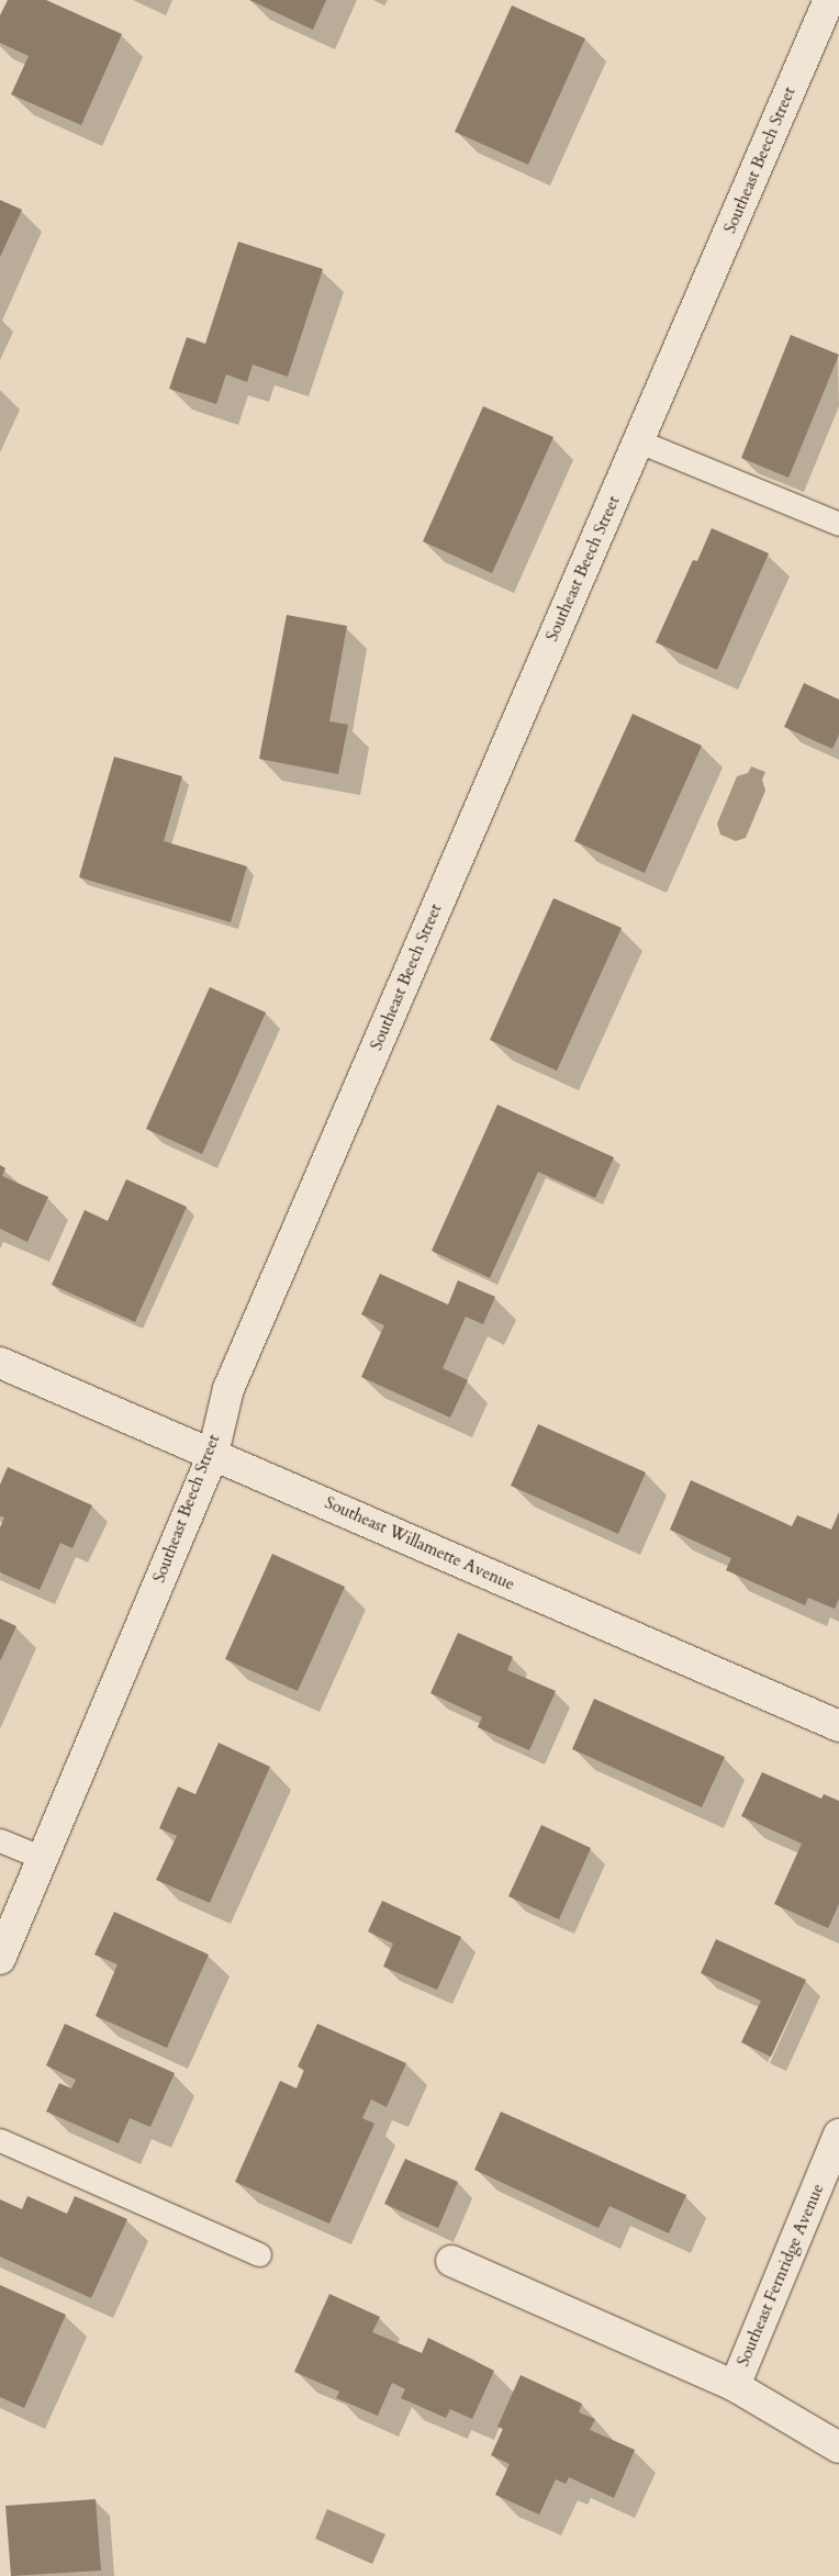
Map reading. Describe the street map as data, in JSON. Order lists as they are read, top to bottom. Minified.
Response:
{"streets":{"street":["Southeast Beech Street","Southeast Willamette Avenue","Southeast Fernridge Avenue"]},"crossings":[["Southeast Beech Street","Southeast Willamette Avenue"]]}
